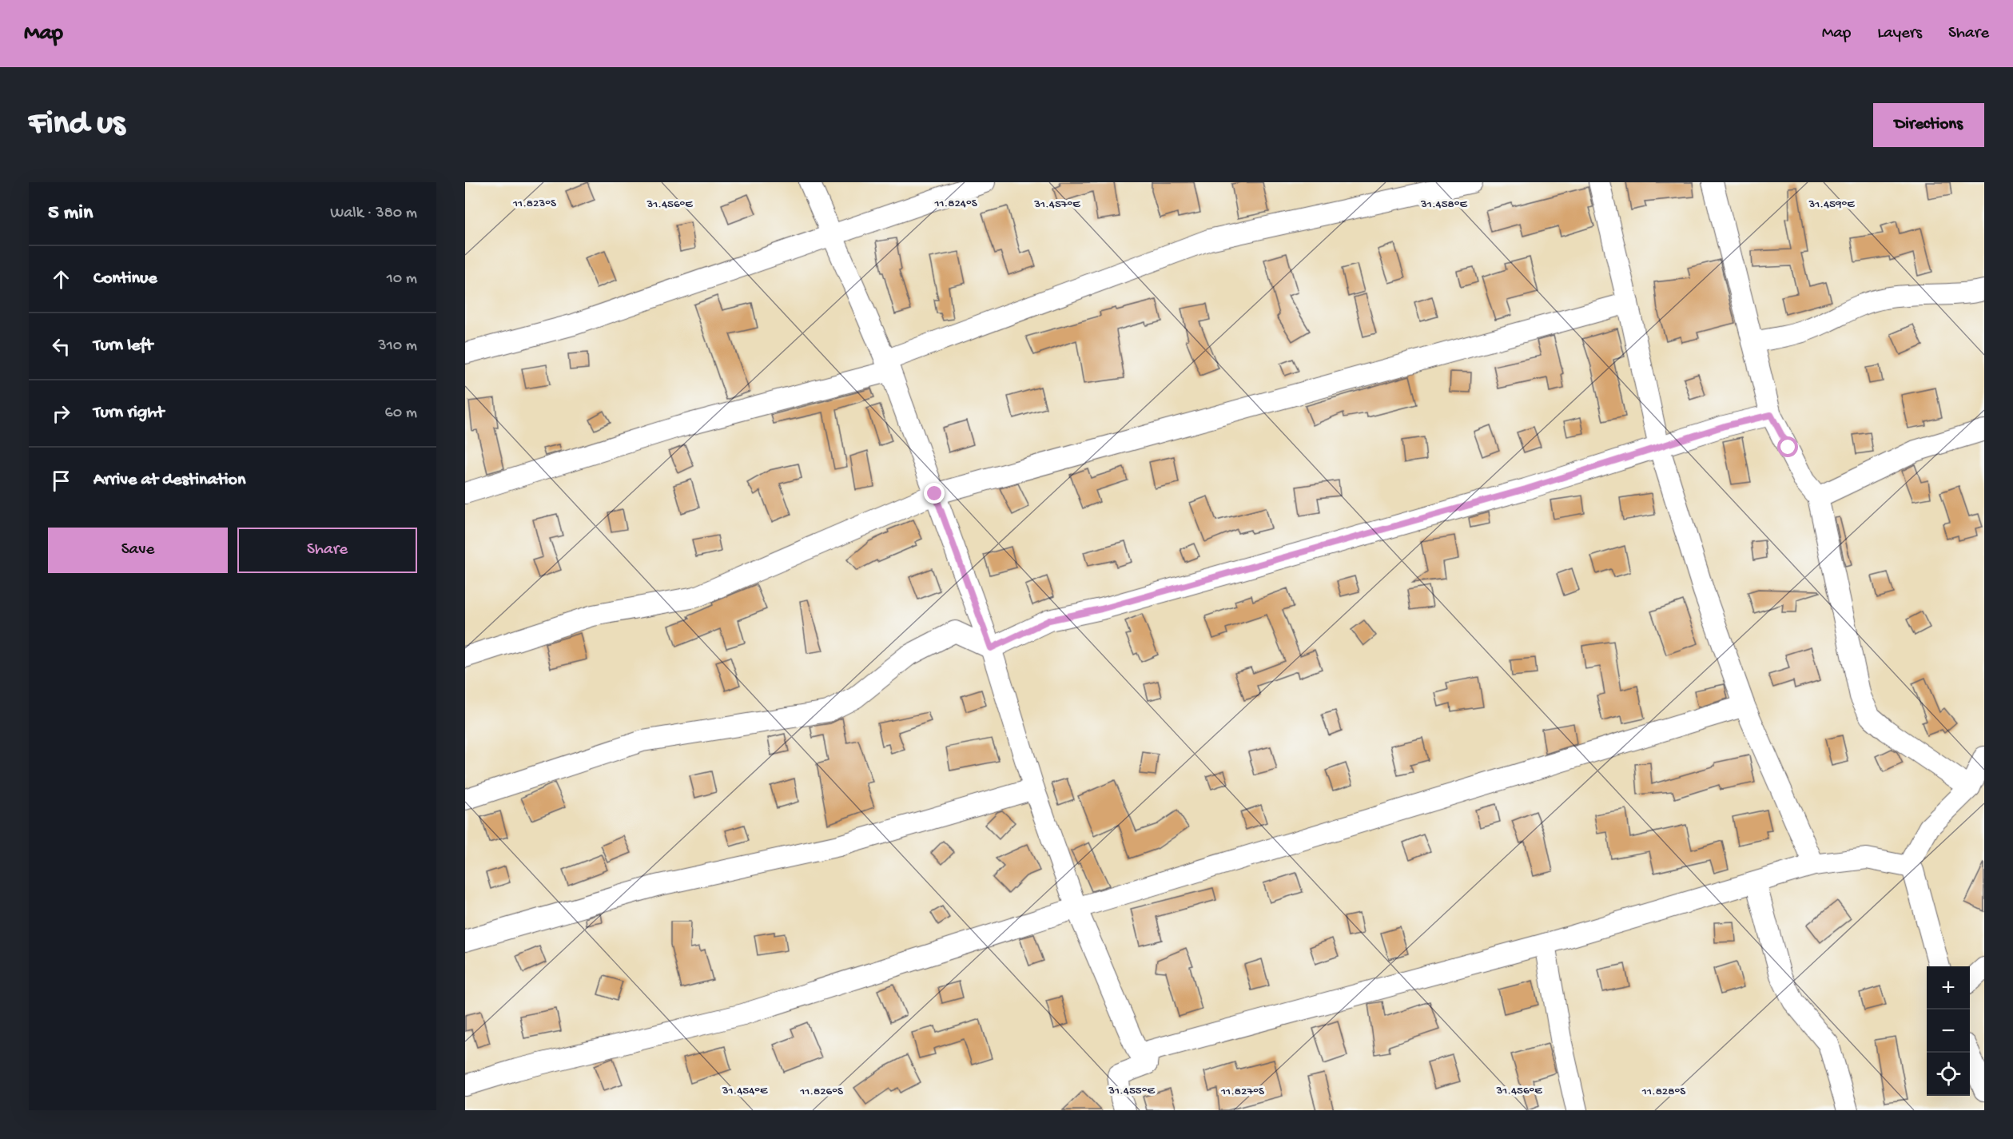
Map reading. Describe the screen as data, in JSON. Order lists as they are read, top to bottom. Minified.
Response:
{"page":{"header":"Map","nav":["Map","Layers","Share"],"buttons":["Directions",["Save","Share"]],"title":"Find us","heading":["5 min","Walk · 380 m"],"list":[["Continue","10 m"],["Turn left","310 m"],["Turn right","60 m"],"Arrive at destination"],"map_buttons":["+","−"]},"coordinates":["11.823°S","11.824°S","31.456°E","31.457°E","31.458°E","31.459°E","31.454°E","31.455°E","11.826°S","11.827°S","11.828°S"]}
